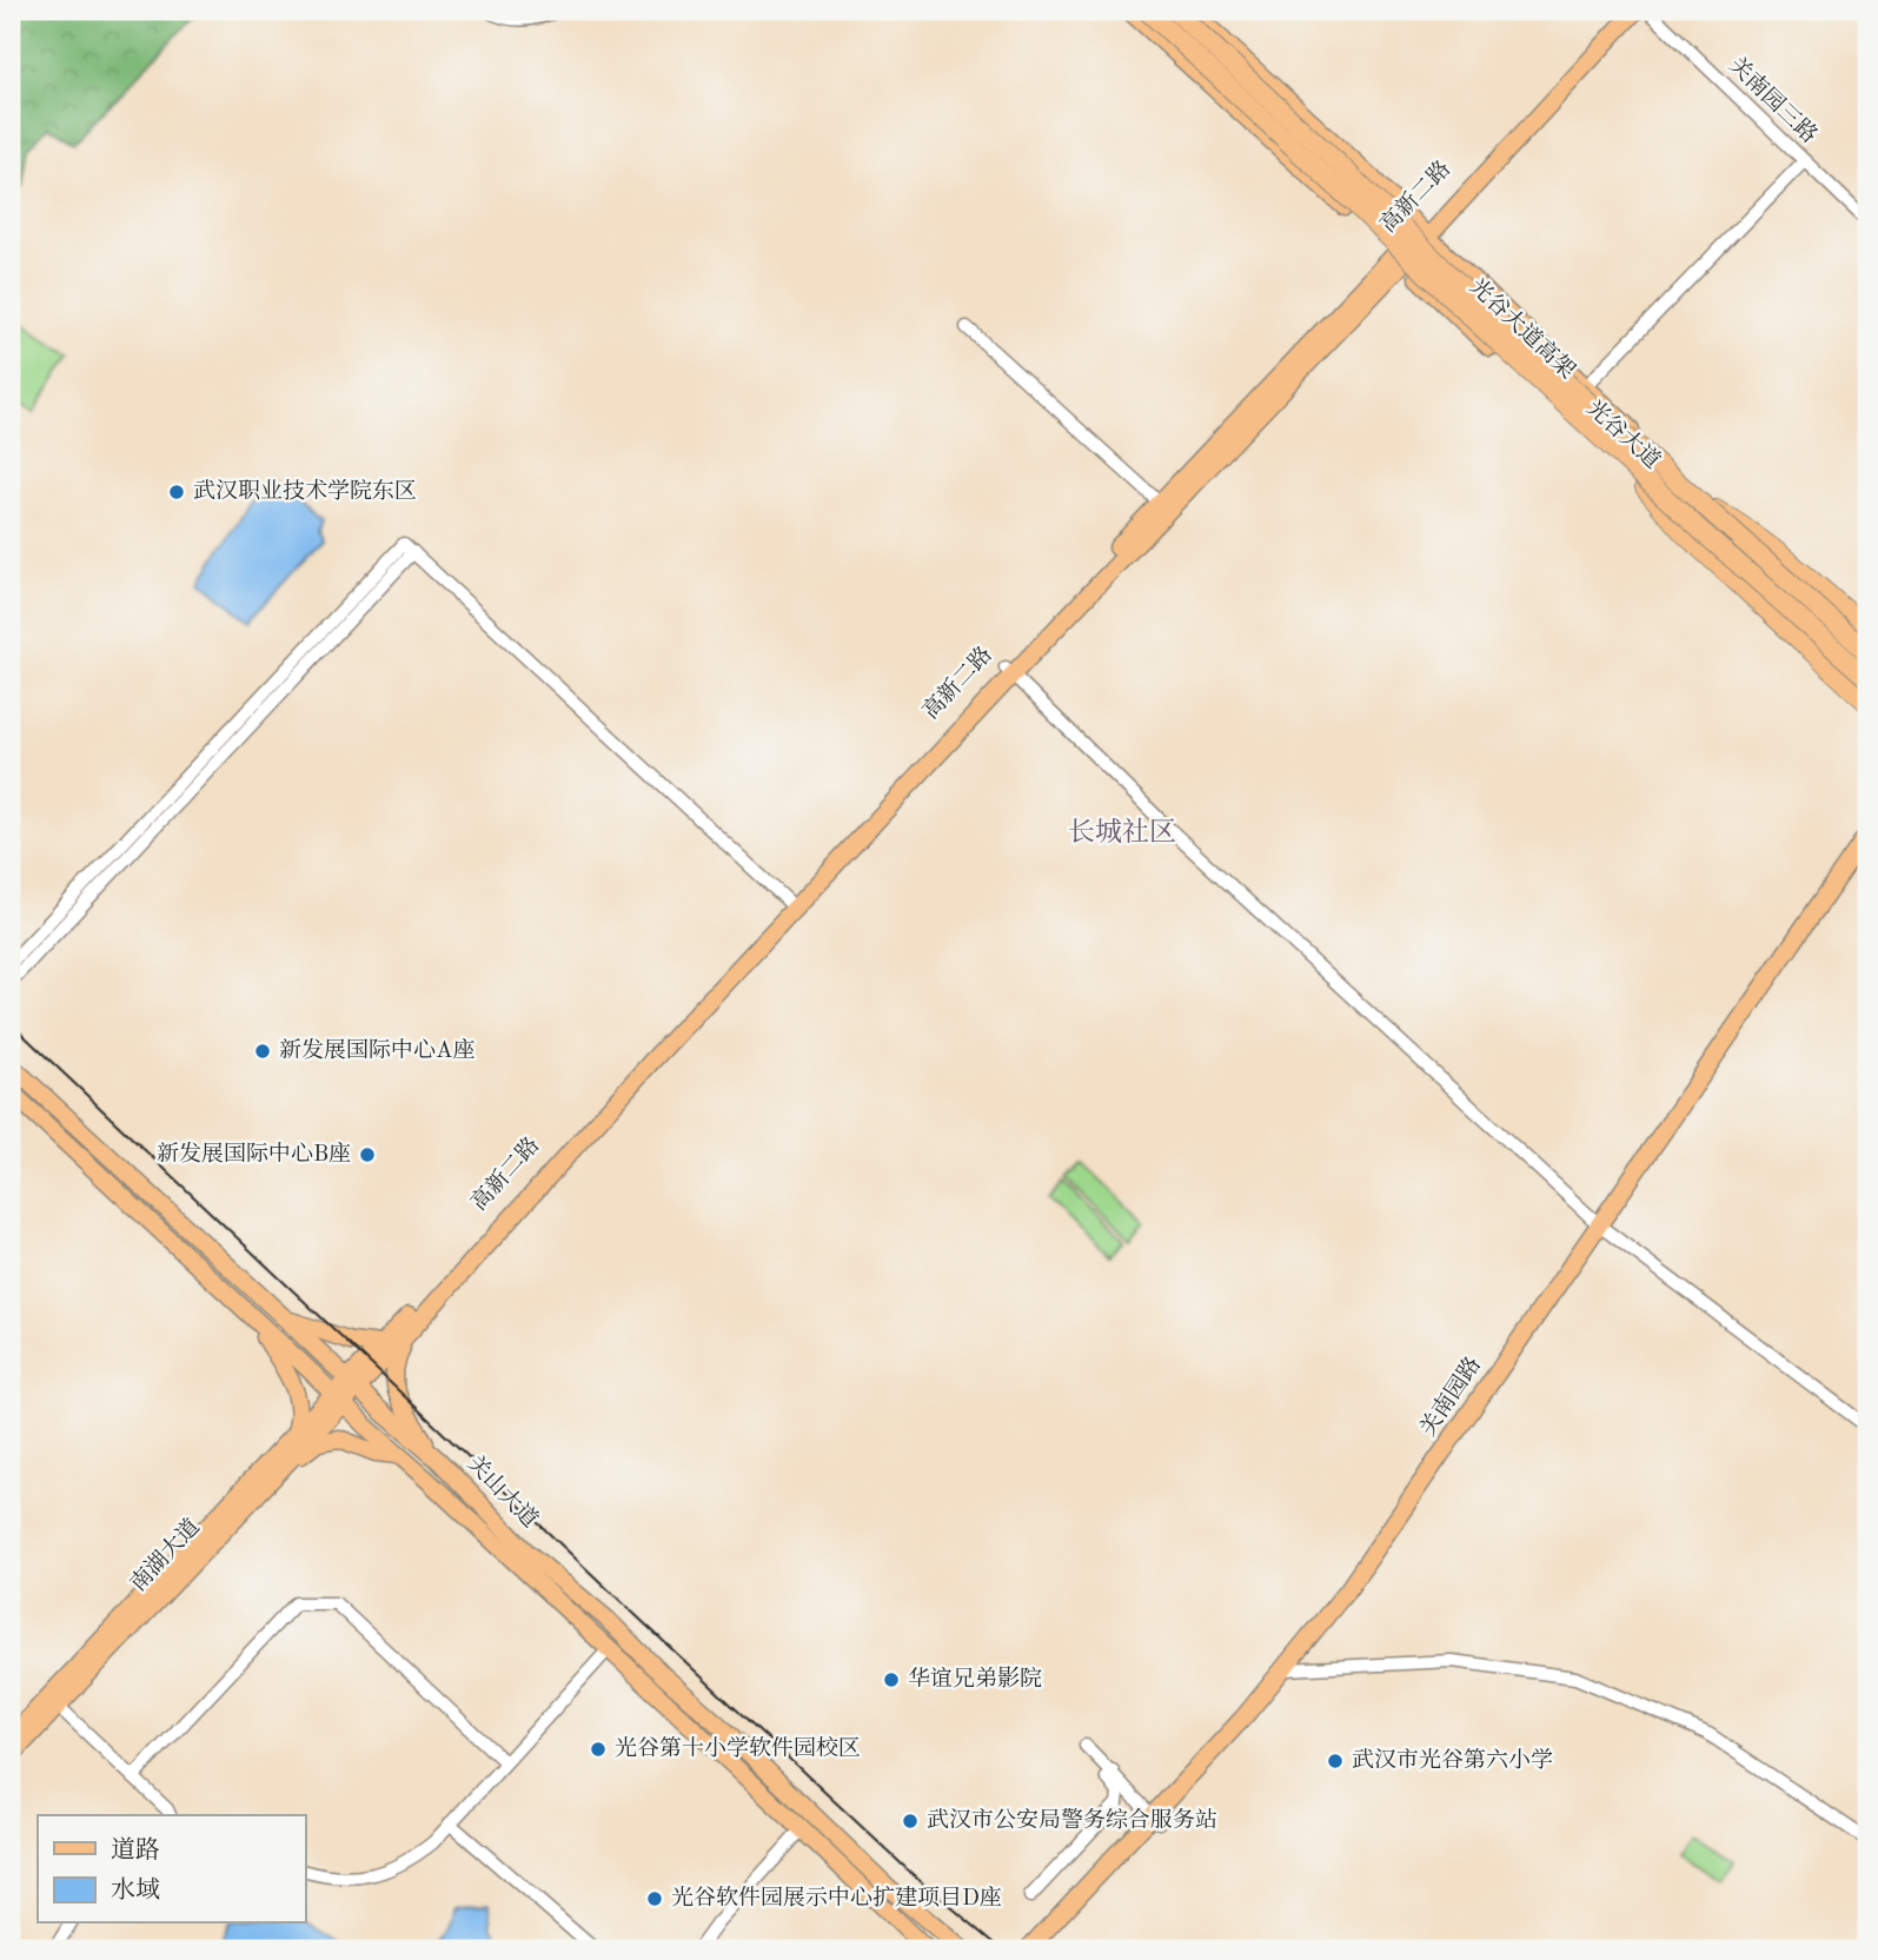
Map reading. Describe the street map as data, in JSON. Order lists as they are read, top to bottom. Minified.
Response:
{"streets":{"highway":["光谷大道高架"],"main road":["高新二路","光谷大道","关南园路","关山大道","南湖大道"],"street":["关南园三路"]},"crossings":[["高新二路","光谷大道"],["高新二路","关山大道"],["高新二路","南湖大道"],["光谷大道高架","光谷大道"],["关山大道","南湖大道"]],"districts":["长城社区"],"places":["武汉职业技术学院东区","新发展国际中心A座","新发展国际中心B座","华谊兄弟影院","光谷第十小学软件园校区","武汉市光谷第六小学","武汉市公安局警务综合服务站","光谷软件园展示中心扩建项目D座"],"legend":["道路","水域"]}
